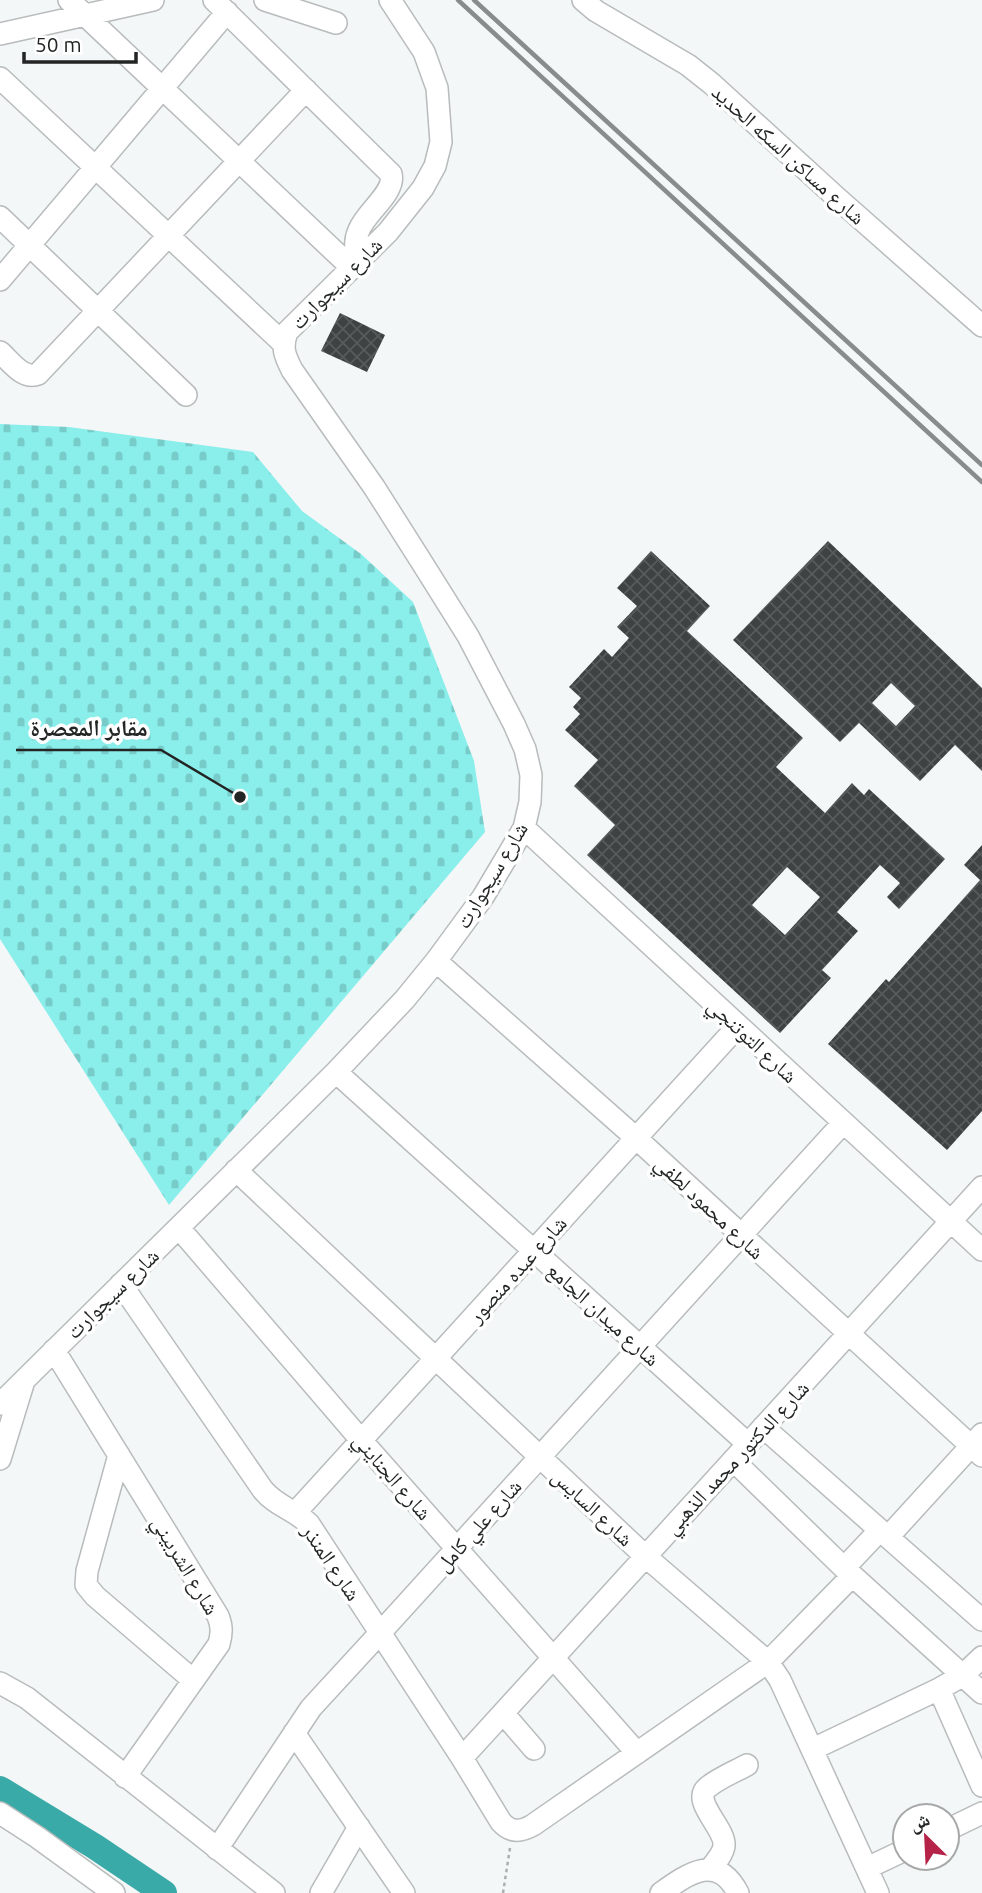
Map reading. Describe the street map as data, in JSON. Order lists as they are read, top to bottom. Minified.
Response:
{"streets":{"street":["شارع مساكن السكه الحديد","شارع سيجوارت","شارع التوتنجي","شارع محمود لطفي","شارع عبده منصور","شارع ميدان الجامع","شارع الدكتور محمد الذهبي","شارع الجنايني","شارع السايس","شارع علي كامل","شارع المنذر","شارع الشربيني"]},"crossings":[["شارع سيجوارت","شارع التوتنجي"],["شارع سيجوارت","شارع محمود لطفي"],["شارع سيجوارت","شارع ميدان الجامع"],["شارع سيجوارت","شارع الجنايني"],["شارع سيجوارت","شارع السايس"],["شارع سيجوارت","شارع المنذر"],["شارع سيجوارت","شارع الشربيني"],["شارع التوتنجي","شارع عبده منصور"],["شارع التوتنجي","شارع الدكتور محمد الذهبي"],["شارع التوتنجي","شارع علي كامل"],["شارع محمود لطفي","شارع عبده منصور"],["شارع محمود لطفي","شارع الدكتور محمد الذهبي"],["شارع محمود لطفي","شارع علي كامل"],["شارع عبده منصور","شارع ميدان الجامع"],["شارع عبده منصور","شارع الجنايني"],["شارع عبده منصور","شارع السايس"],["شارع عبده منصور","شارع المنذر"],["شارع ميدان الجامع","شارع الدكتور محمد الذهبي"],["شارع ميدان الجامع","شارع علي كامل"],["شارع الدكتور محمد الذهبي","شارع الجنايني"],["شارع الدكتور محمد الذهبي","شارع السايس"],["شارع الدكتور محمد الذهبي","شارع المنذر"],["شارع الجنايني","شارع علي كامل"],["شارع السايس","شارع علي كامل"],["شارع علي كامل","شارع المنذر"]],"places":["مقابر المعصرة"],"scale_bar":"50 m","north":"top left"}
